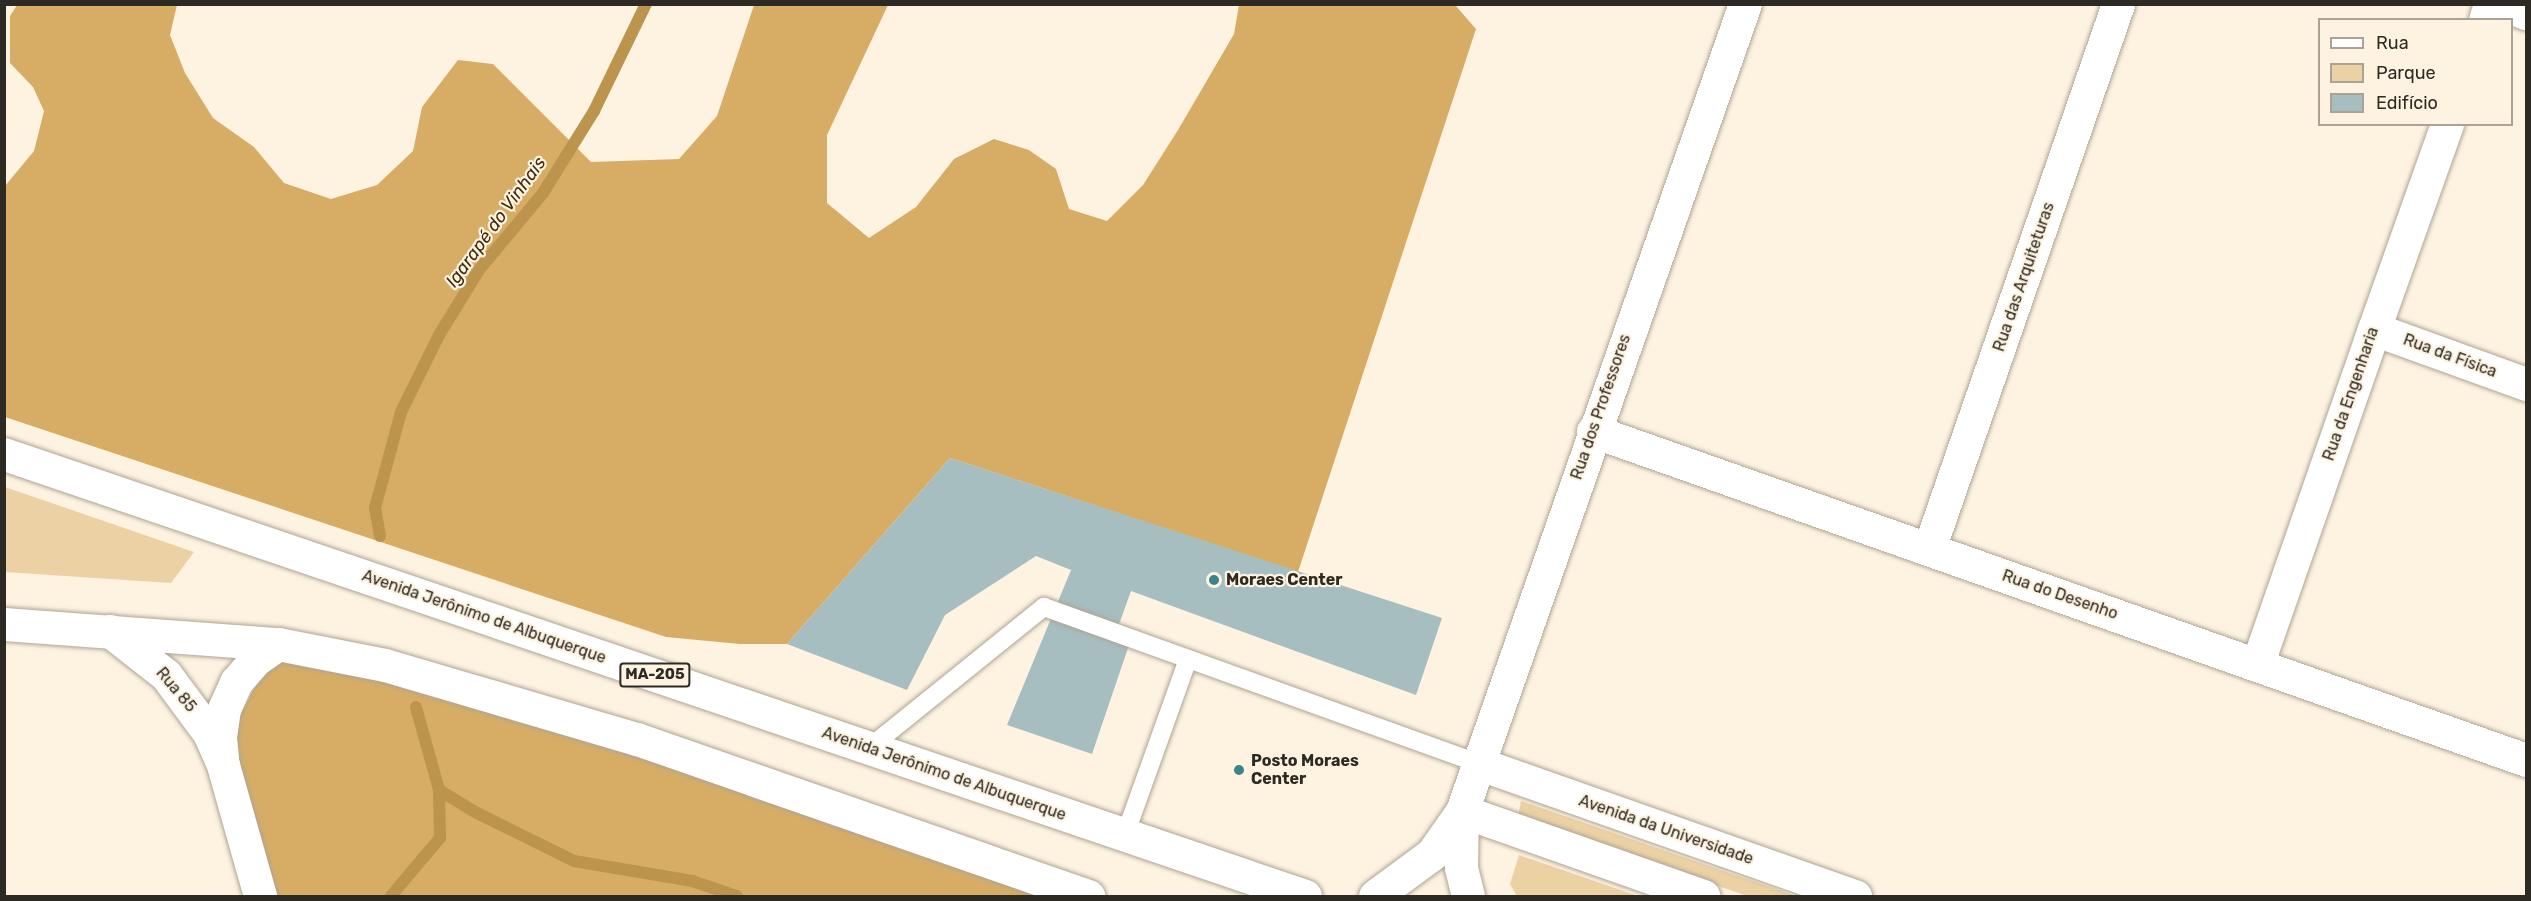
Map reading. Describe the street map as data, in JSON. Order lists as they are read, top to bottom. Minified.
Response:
{"streets":{"street":["Rua das Arquiteturas","Rua da Física","Rua da Engenharia","Rua dos Professores","Rua do Desenho","Avenida Jerônimo de Albuquerque","MA-205","Rua 85","Avenida da Universidade"]},"crossings":[["Rua das Arquiteturas","Rua do Desenho"],["Rua da Física","Rua da Engenharia"],["Rua da Engenharia","Rua do Desenho"],["Rua dos Professores","Rua do Desenho"],["Rua dos Professores","Avenida da Universidade"]],"water":["Igarapé do Vinhais"],"places":["Moraes Center","Posto Moraes Center"],"legend":["Rua","Parque","Edifício"]}
